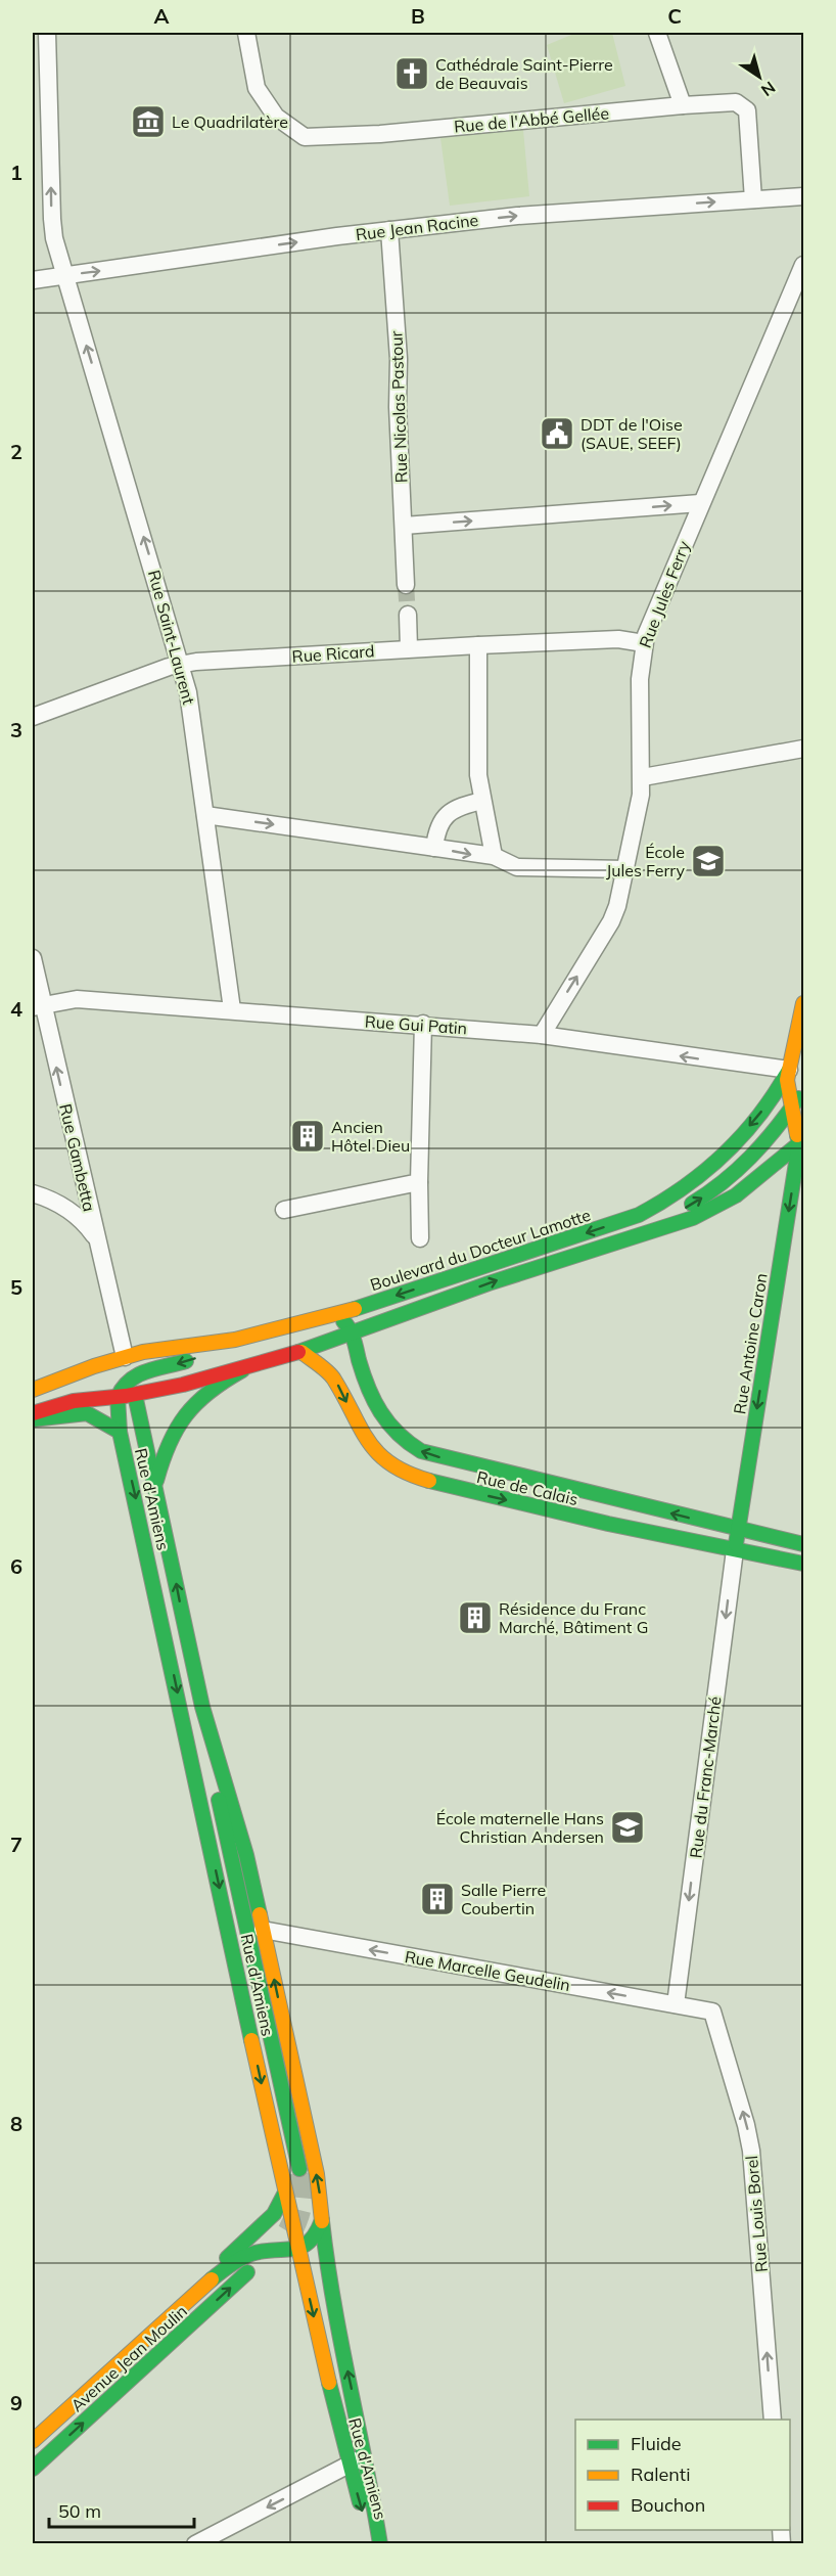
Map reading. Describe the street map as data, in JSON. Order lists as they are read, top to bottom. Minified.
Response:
{"streets":{"main road":["Boulevard du Docteur Lamotte","Rue Antoine Caron","Rue de Calais","Rue d'Amiens","Avenue Jean Moulin"],"street":["Rue de l'Abbé Gellée","Rue Jean Racine","Rue Nicolas Pastour","Rue Jules Ferry","Rue Saint-Laurent","Rue Ricard","Rue Gui Patin","Rue Gambetta","Rue du Franc-Marché","Rue Marcelle Geudelin","Rue Louis Borel"]},"crossings":[["Rue de l'Abbé Gellée","Rue Jean Racine"],["Rue Jean Racine","Rue Nicolas Pastour"],["Rue Jean Racine","Rue Saint-Laurent"],["Rue Jules Ferry","Rue Ricard"],["Rue Jules Ferry","Rue Gui Patin"],["Rue Saint-Laurent","Rue Ricard"],["Rue Saint-Laurent","Rue Gui Patin"],["Rue Gui Patin","Rue Gambetta"],["Rue Gui Patin","Boulevard du Docteur Lamotte"],["Rue Gui Patin","Rue Antoine Caron"],["Rue Gambetta","Boulevard du Docteur Lamotte"],["Rue Gambetta","Rue d'Amiens"],["Boulevard du Docteur Lamotte","Rue Antoine Caron"],["Boulevard du Docteur Lamotte","Rue de Calais"],["Boulevard du Docteur Lamotte","Rue d'Amiens"],["Rue Antoine Caron","Rue de Calais"],["Rue Antoine Caron","Rue du Franc-Marché"],["Rue de Calais","Rue du Franc-Marché"],["Rue d'Amiens","Rue Marcelle Geudelin"],["Rue d'Amiens","Avenue Jean Moulin"],["Rue du Franc-Marché","Rue Marcelle Geudelin"],["Rue Marcelle Geudelin","Rue Louis Borel"]],"one_way":["Rue Jean Racine","Rue Saint-Laurent","Rue Gambetta","Rue Antoine Caron","Rue du Franc-Marché","Rue Marcelle Geudelin","Rue Louis Borel"],"places":{"church":["Cathédrale Saint-Pierre de Beauvais"],"museum":["Le Quadrilatère"],"public building":["DDT de l'Oise (SAUE, SEEF)"],"school or university":["École Jules Ferry","École maternelle Hans Christian Andersen"],"building":["Ancien Hôtel Dieu","Résidence du Franc Marché, Bâtiment G","Salle Pierre Coubertin"]},"legend":["Fluide","Ralenti","Bouchon"],"scale_bar":"50 m","north":"bottom right","grid":{"columns":["A","B","C"],"rows":["1","2","3","4","5","6","7","8","9"]}}
